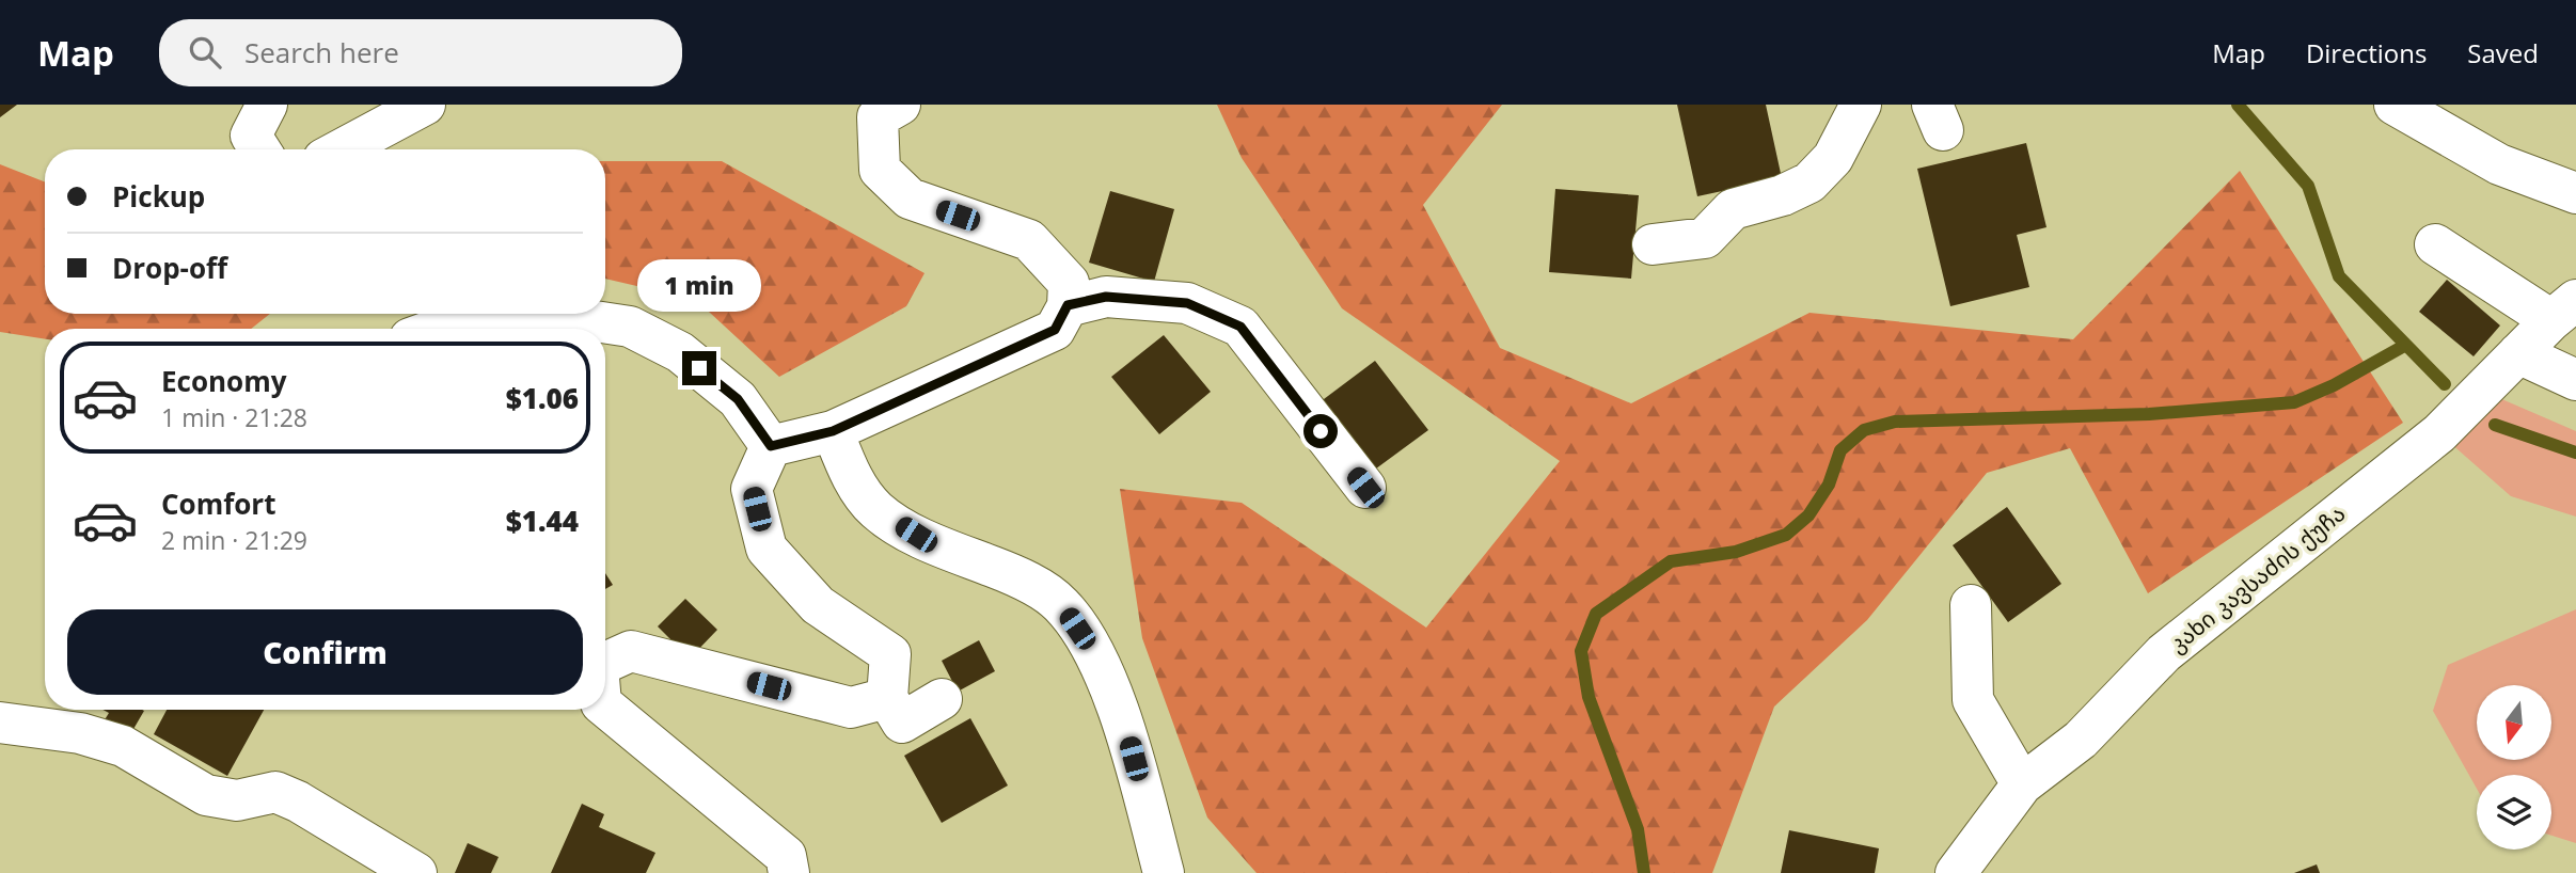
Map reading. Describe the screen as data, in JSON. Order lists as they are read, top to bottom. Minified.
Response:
{"streets":{"street":["კახი კავსაძის ქუჩა"]},"north":"bottom","page":{"header":"Map","search":"Search here","nav":["Map","Directions","Saved"],"banner":["Pickup","Drop-off"],"bubble":"1 min","list":[{"name":"Economy","note":"1 min · 21:28","value":"$1.06"},{"name":"Comfort","note":"2 min · 21:29","value":"$1.44"}],"buttons":"Confirm"}}
